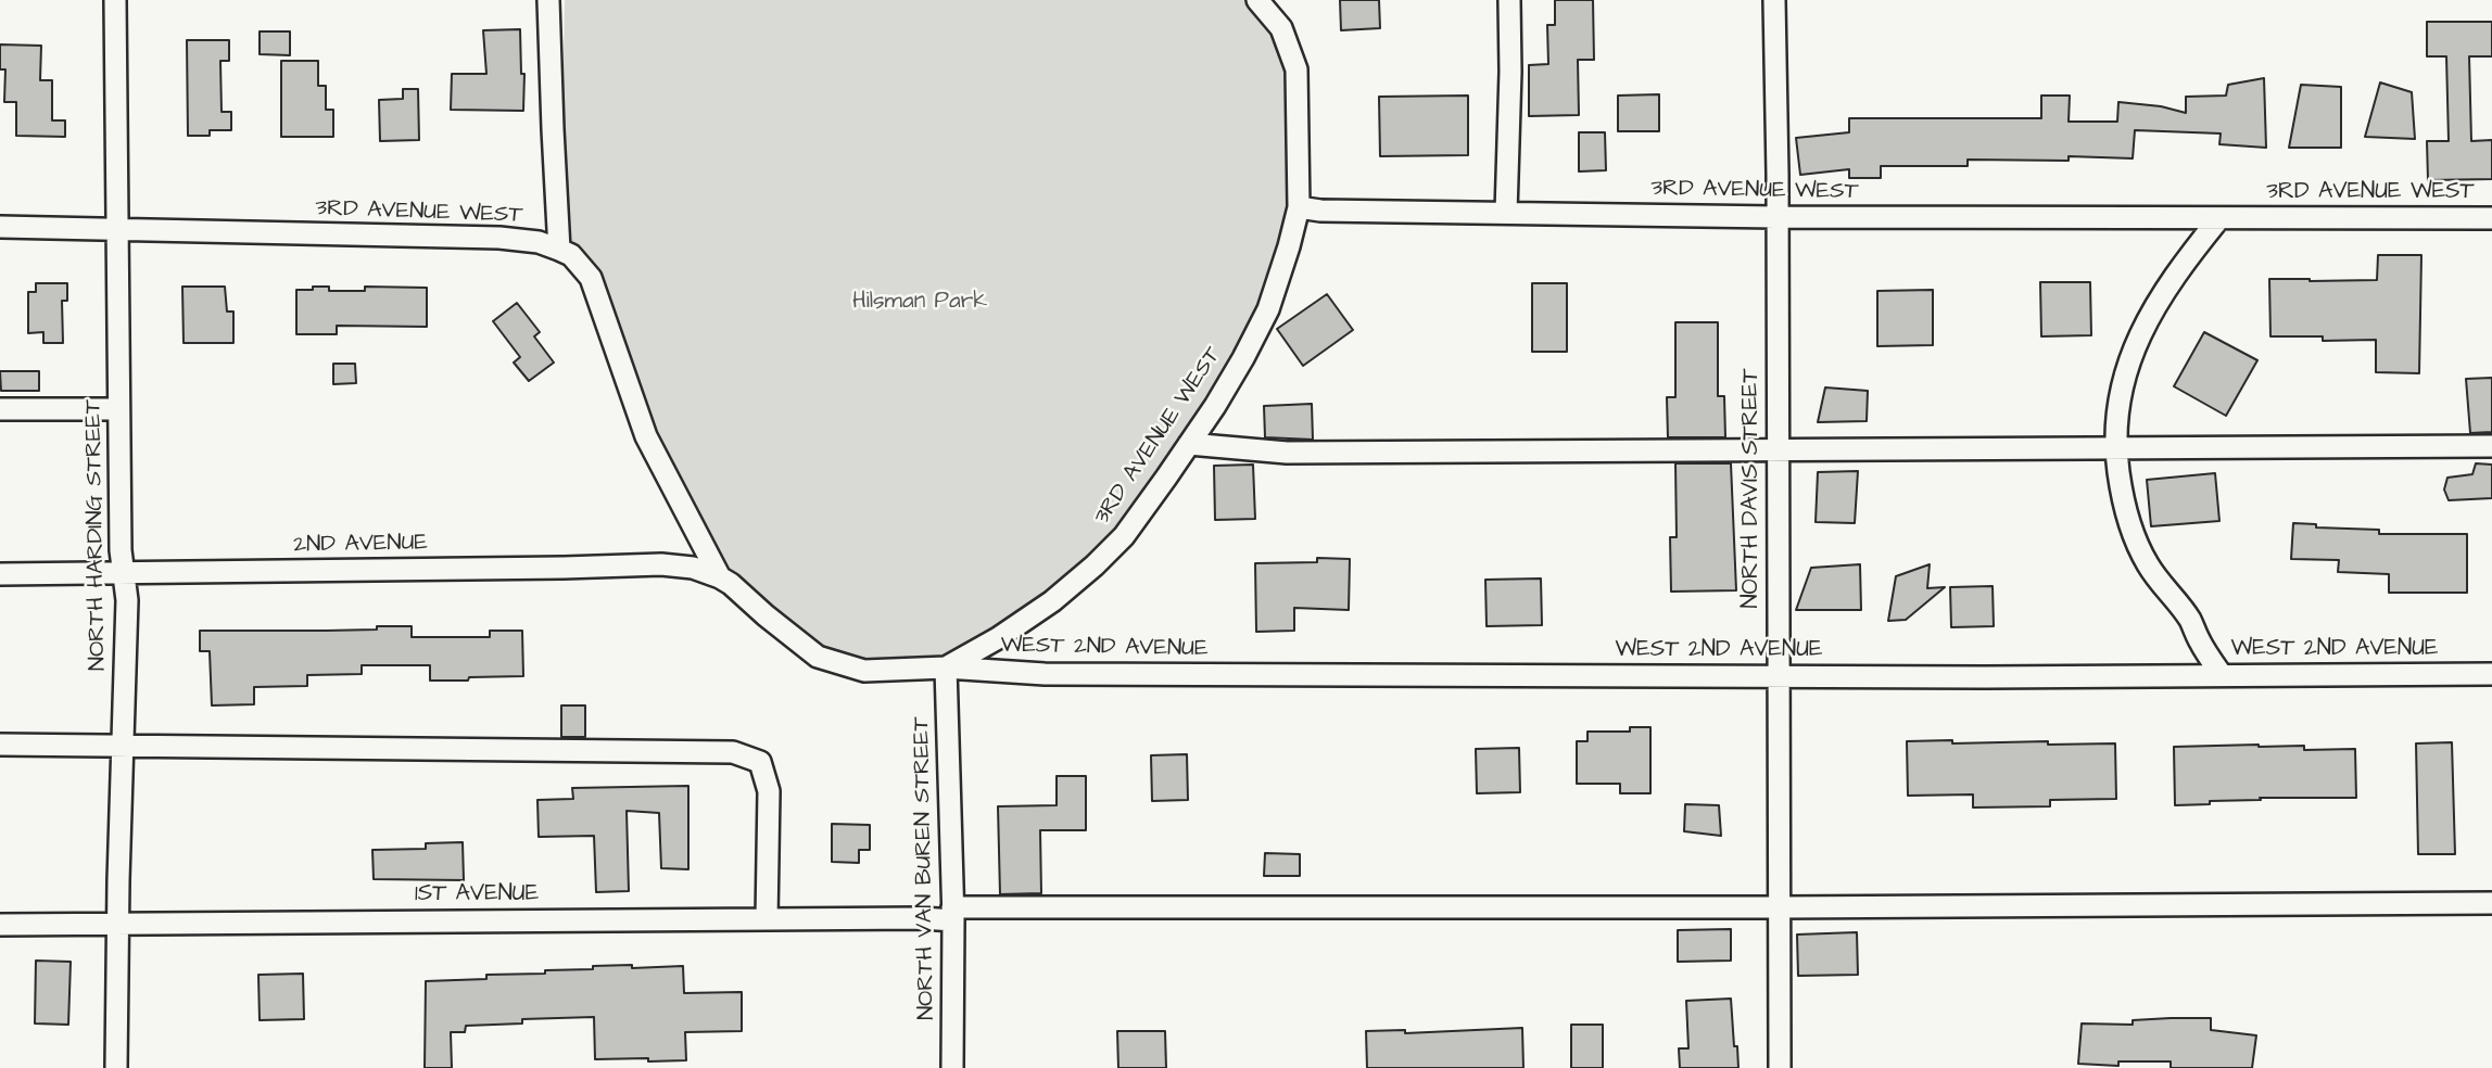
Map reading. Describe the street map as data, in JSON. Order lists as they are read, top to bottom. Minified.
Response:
{"streets":{"street":["3RD AVENUE WEST","NORTH DAVIS STREET","NORTH HARDING STREET","2ND AVENUE","WEST 2ND AVENUE","NORTH VAN BUREN STREET","1ST AVENUE"]},"crossings":[["3RD AVENUE WEST","NORTH DAVIS STREET"],["3RD AVENUE WEST","NORTH HARDING STREET"],["3RD AVENUE WEST","2ND AVENUE"],["3RD AVENUE WEST","WEST 2ND AVENUE"],["3RD AVENUE WEST","NORTH VAN BUREN STREET"],["NORTH DAVIS STREET","WEST 2ND AVENUE"],["NORTH DAVIS STREET","1ST AVENUE"],["NORTH HARDING STREET","2ND AVENUE"],["NORTH HARDING STREET","1ST AVENUE"],["WEST 2ND AVENUE","NORTH VAN BUREN STREET"],["NORTH VAN BUREN STREET","1ST AVENUE"]],"parks":["Hilsman Park"]}
